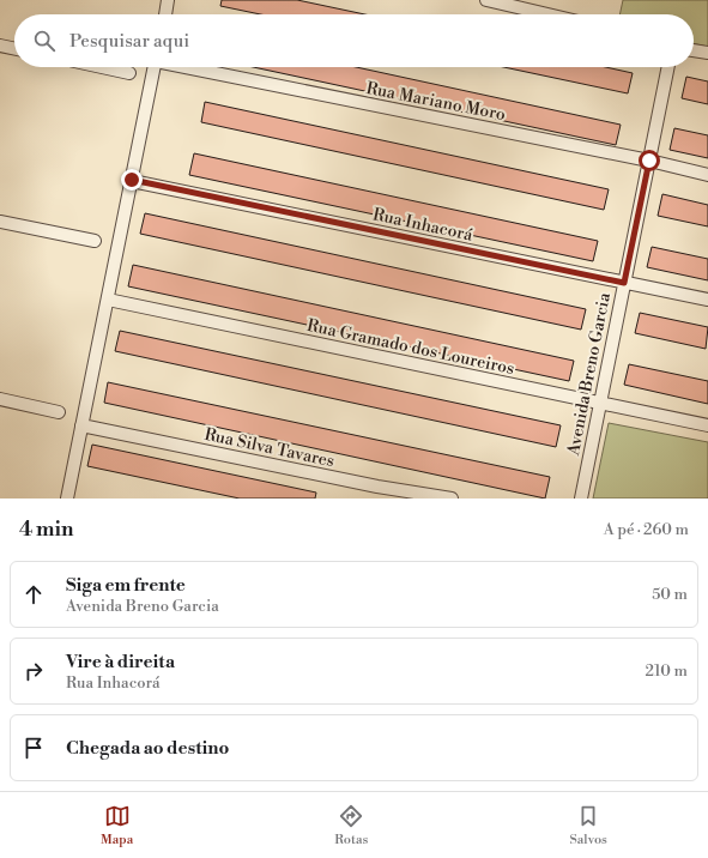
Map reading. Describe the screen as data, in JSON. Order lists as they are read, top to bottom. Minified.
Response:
{"streets":{"street":["Rua Mariano Moro","Rua Inhacorá","Rua Gramado dos Loureiros","Avenida Breno Garcia","Rua Silva Tavares"]},"crossings":[["Rua Mariano Moro","Avenida Breno Garcia"],["Rua Inhacorá","Avenida Breno Garcia"],["Rua Gramado dos Loureiros","Avenida Breno Garcia"]],"page":{"search":"Pesquisar aqui","heading":["4 min","A pé · 260 m"],"list":[["Siga em frente","Avenida Breno Garcia","50 m"],["Vire à direita","Rua Inhacorá","210 m"],"Chegada ao destino"],"nav":["Mapa","Rotas","Salvos"]}}
